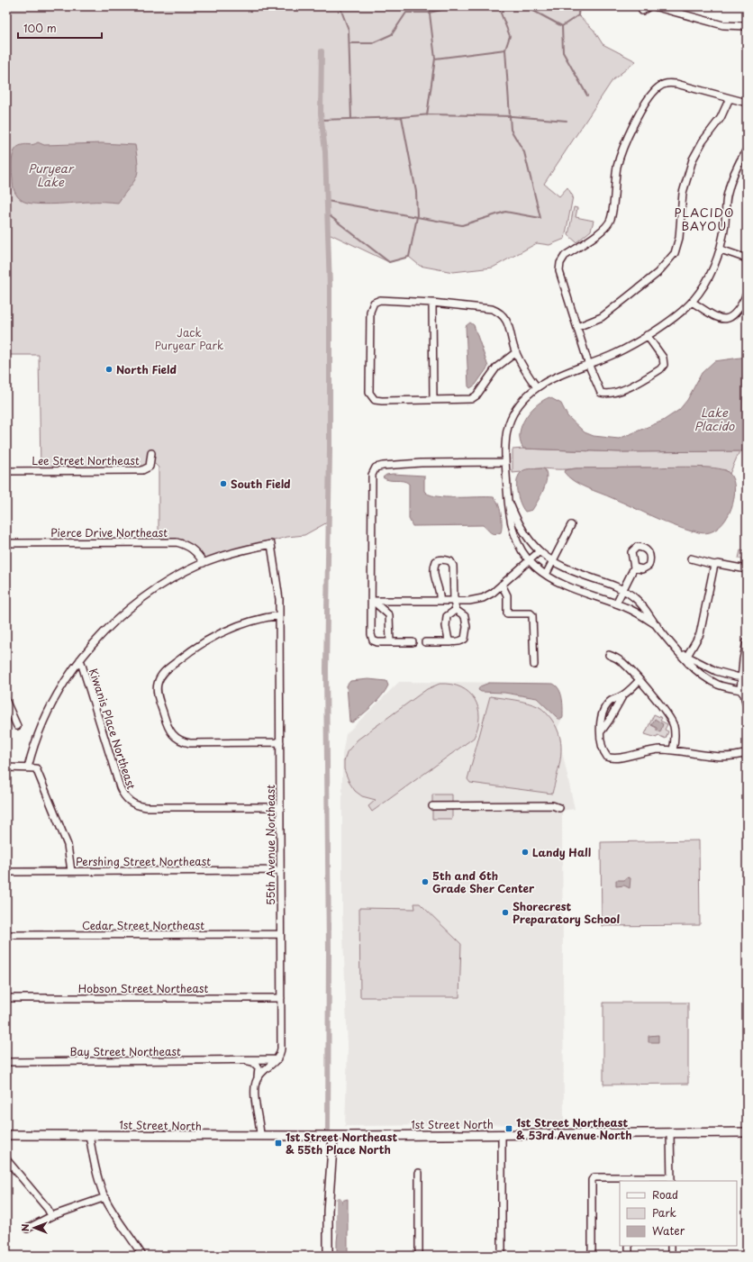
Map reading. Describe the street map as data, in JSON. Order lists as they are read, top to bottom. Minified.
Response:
{"streets":{"street":["Lee Street Northeast","Pierce Drive Northeast","Kiwanis Place Northeast","55th Avenue Northeast","Pershing Street Northeast","Cedar Street Northeast","Hobson Street Northeast","Bay Street Northeast","1st Street North"]},"crossings":[["Pierce Drive Northeast","55th Avenue Northeast"],["Kiwanis Place Northeast","55th Avenue Northeast"],["55th Avenue Northeast","Pershing Street Northeast"],["55th Avenue Northeast","Cedar Street Northeast"],["55th Avenue Northeast","Hobson Street Northeast"],["55th Avenue Northeast","Bay Street Northeast"]],"districts":["PLACIDO BAYOU"],"water":["Puryear Lake","Lake Placido"],"parks":["Jack Puryear Park"],"places":{"other":["North Field","South Field","Landy Hall","5th and 6th Grade Sher Center","Shorecrest Preparatory School"],"transit":["1st Street Northeast & 53rd Avenue North","1st Street Northeast & 55th Place North"]},"legend":["Road","Park","Water"],"scale_bar":"100 m","north":"left"}
